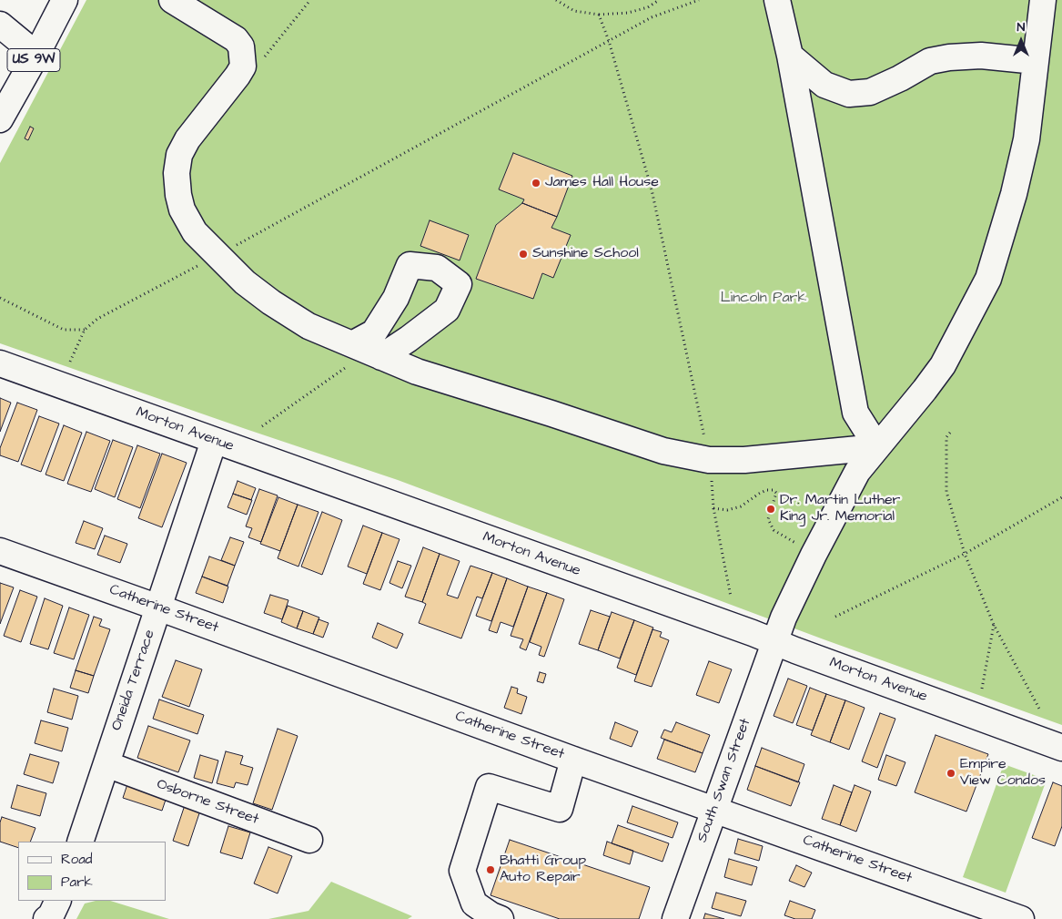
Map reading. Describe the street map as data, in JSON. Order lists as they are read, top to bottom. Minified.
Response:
{"streets":{"street":["US 9W","Morton Avenue","Catherine Street","Oneida Terrace","South Swan Street","Osborne Street"]},"crossings":[["Morton Avenue","Oneida Terrace"],["Morton Avenue","South Swan Street"],["Catherine Street","Oneida Terrace"],["Catherine Street","South Swan Street"],["Oneida Terrace","Osborne Street"]],"parks":["Lincoln Park"],"places":["James Hall House","Sunshine School","Dr. Martin Luther King Jr. Memorial","Empire View Condos","Bhatti Group Auto Repair"],"legend":["Road","Park"],"north":"top"}
